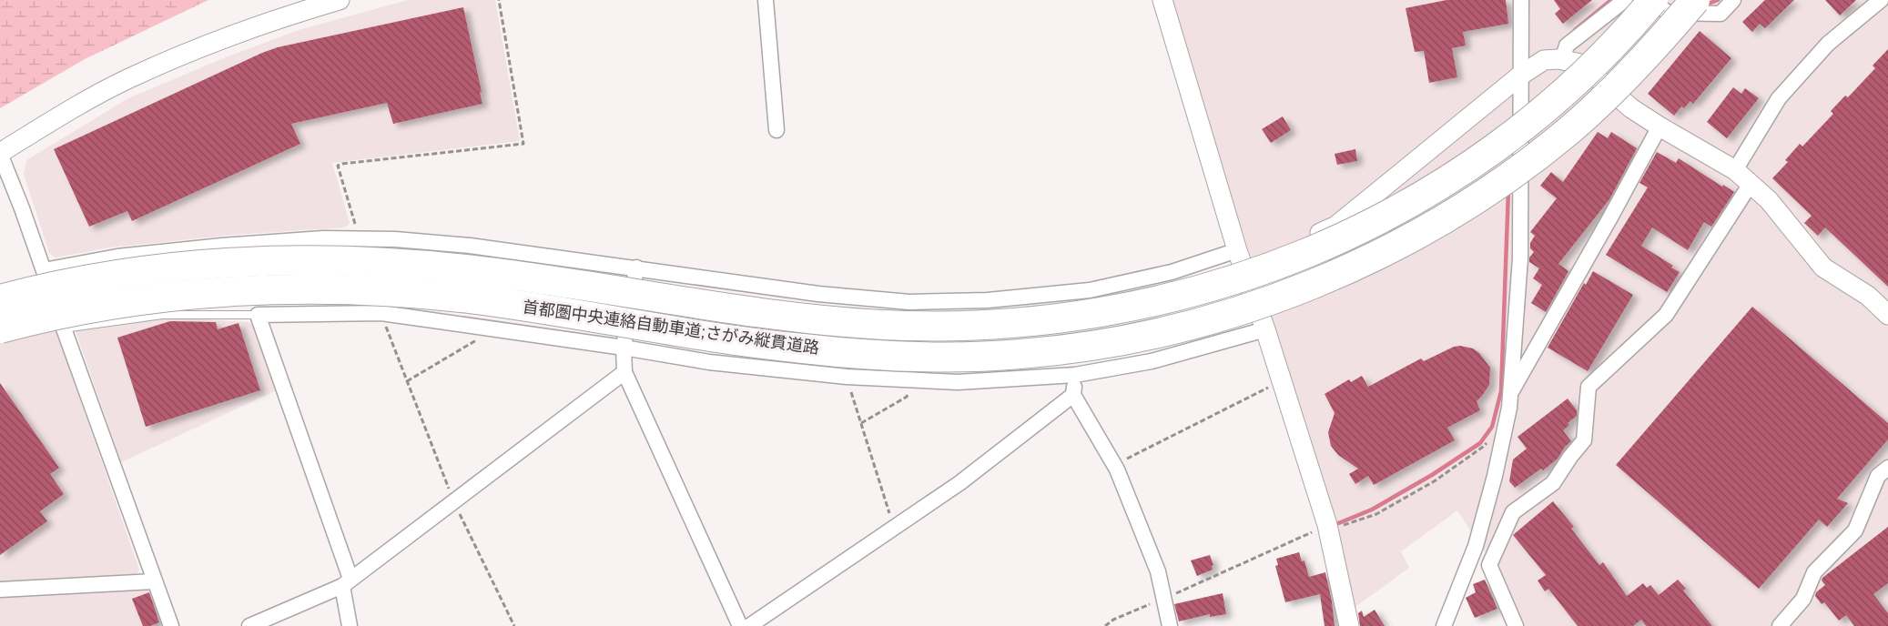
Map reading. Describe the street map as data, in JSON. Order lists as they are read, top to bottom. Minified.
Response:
{"streets":{"highway":["首都圏中央連絡自動車道;さがみ縦貫道路"]}}
